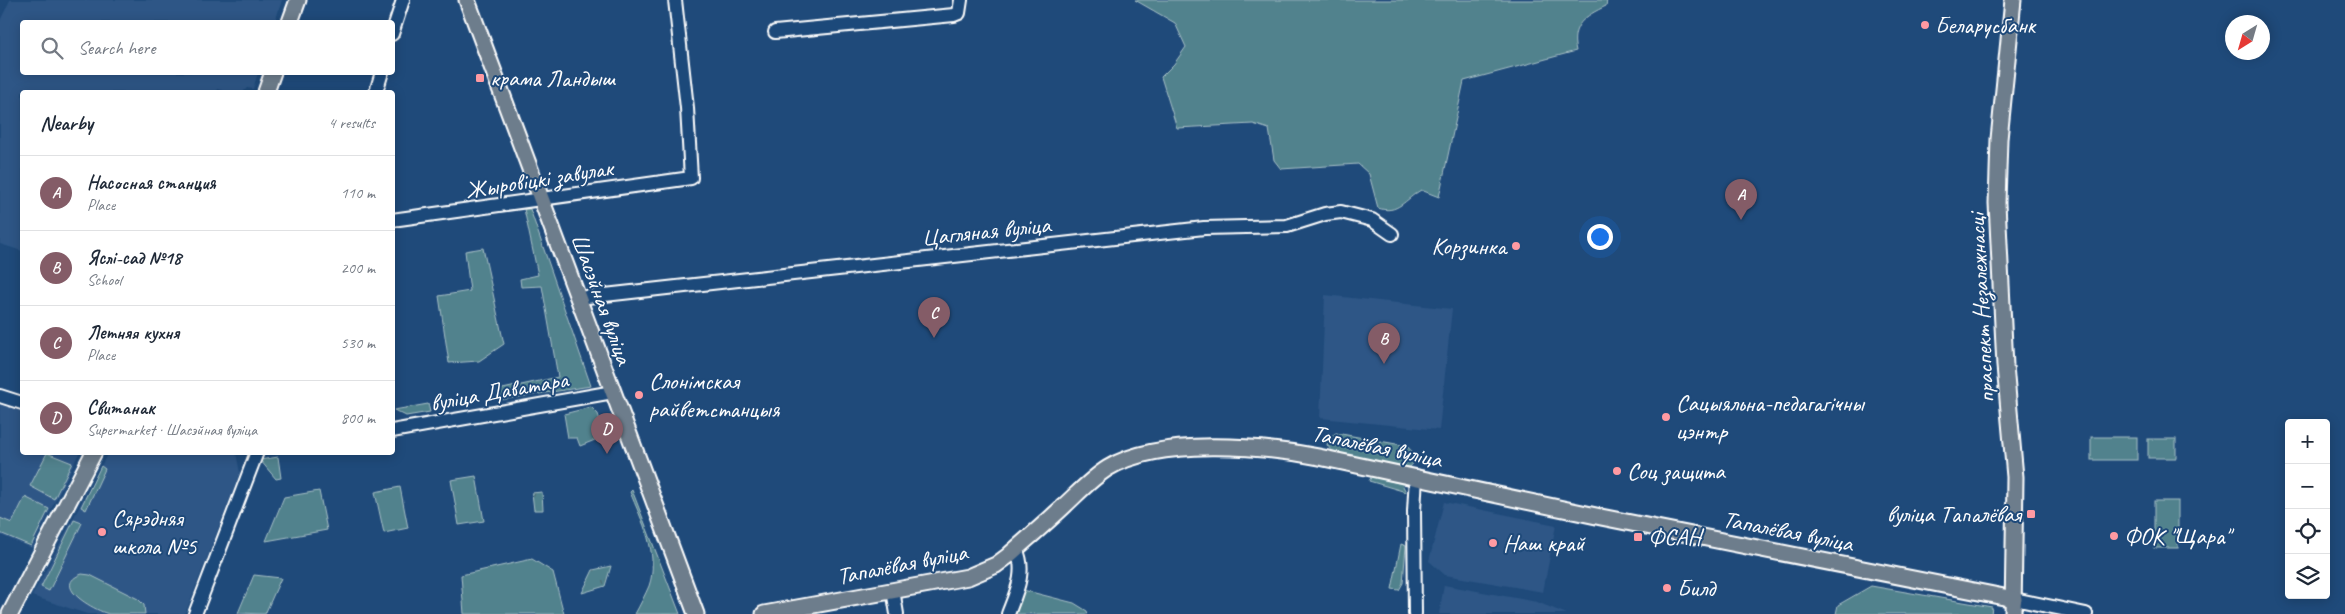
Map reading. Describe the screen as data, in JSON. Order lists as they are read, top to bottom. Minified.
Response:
{"streets":{"main road":["Шасэйная вуліца","праспект Незалежнасці","Тапалёвая вуліца"],"street":["Жыровіцкі завулак","Цагляная вуліца","вуліца Даватара"]},"crossings":[["Жыровіцкі завулак","Шасэйная вуліца"],["Цагляная вуліца","Шасэйная вуліца"],["Шасэйная вуліца","вуліца Даватара"],["праспект Незалежнасці","Тапалёвая вуліца"]],"places":{"other":["Беларусбанк","Корзинка","Слонімская райветстанцыя","Сацыяльна-педагагічны цэнтр","Соц защита","Сярэдняя школа №5","ФОК \"Щара\"","Наш край","Билд"],"transit":["крама Ландыш","вуліца Тапалёвая","ФСАН"]},"north":"bottom left","page":{"search":"Search here","heading":["Nearby","4 results"],"list":[{"mark":"A","name":"Насосная станция","note":"Place","value":"110 m"},{"mark":"B","name":"Яслі-сад №18","note":"School","value":"200 m"},{"mark":"C","name":"Летняя кухня","note":"Place","value":"530 m"},{"mark":"D","name":"Свитанак","note":"Supermarket · Шасэйная вуліца","value":"800 m"}],"pins":["A","C","B","D"],"map_buttons":["+","−"]}}
